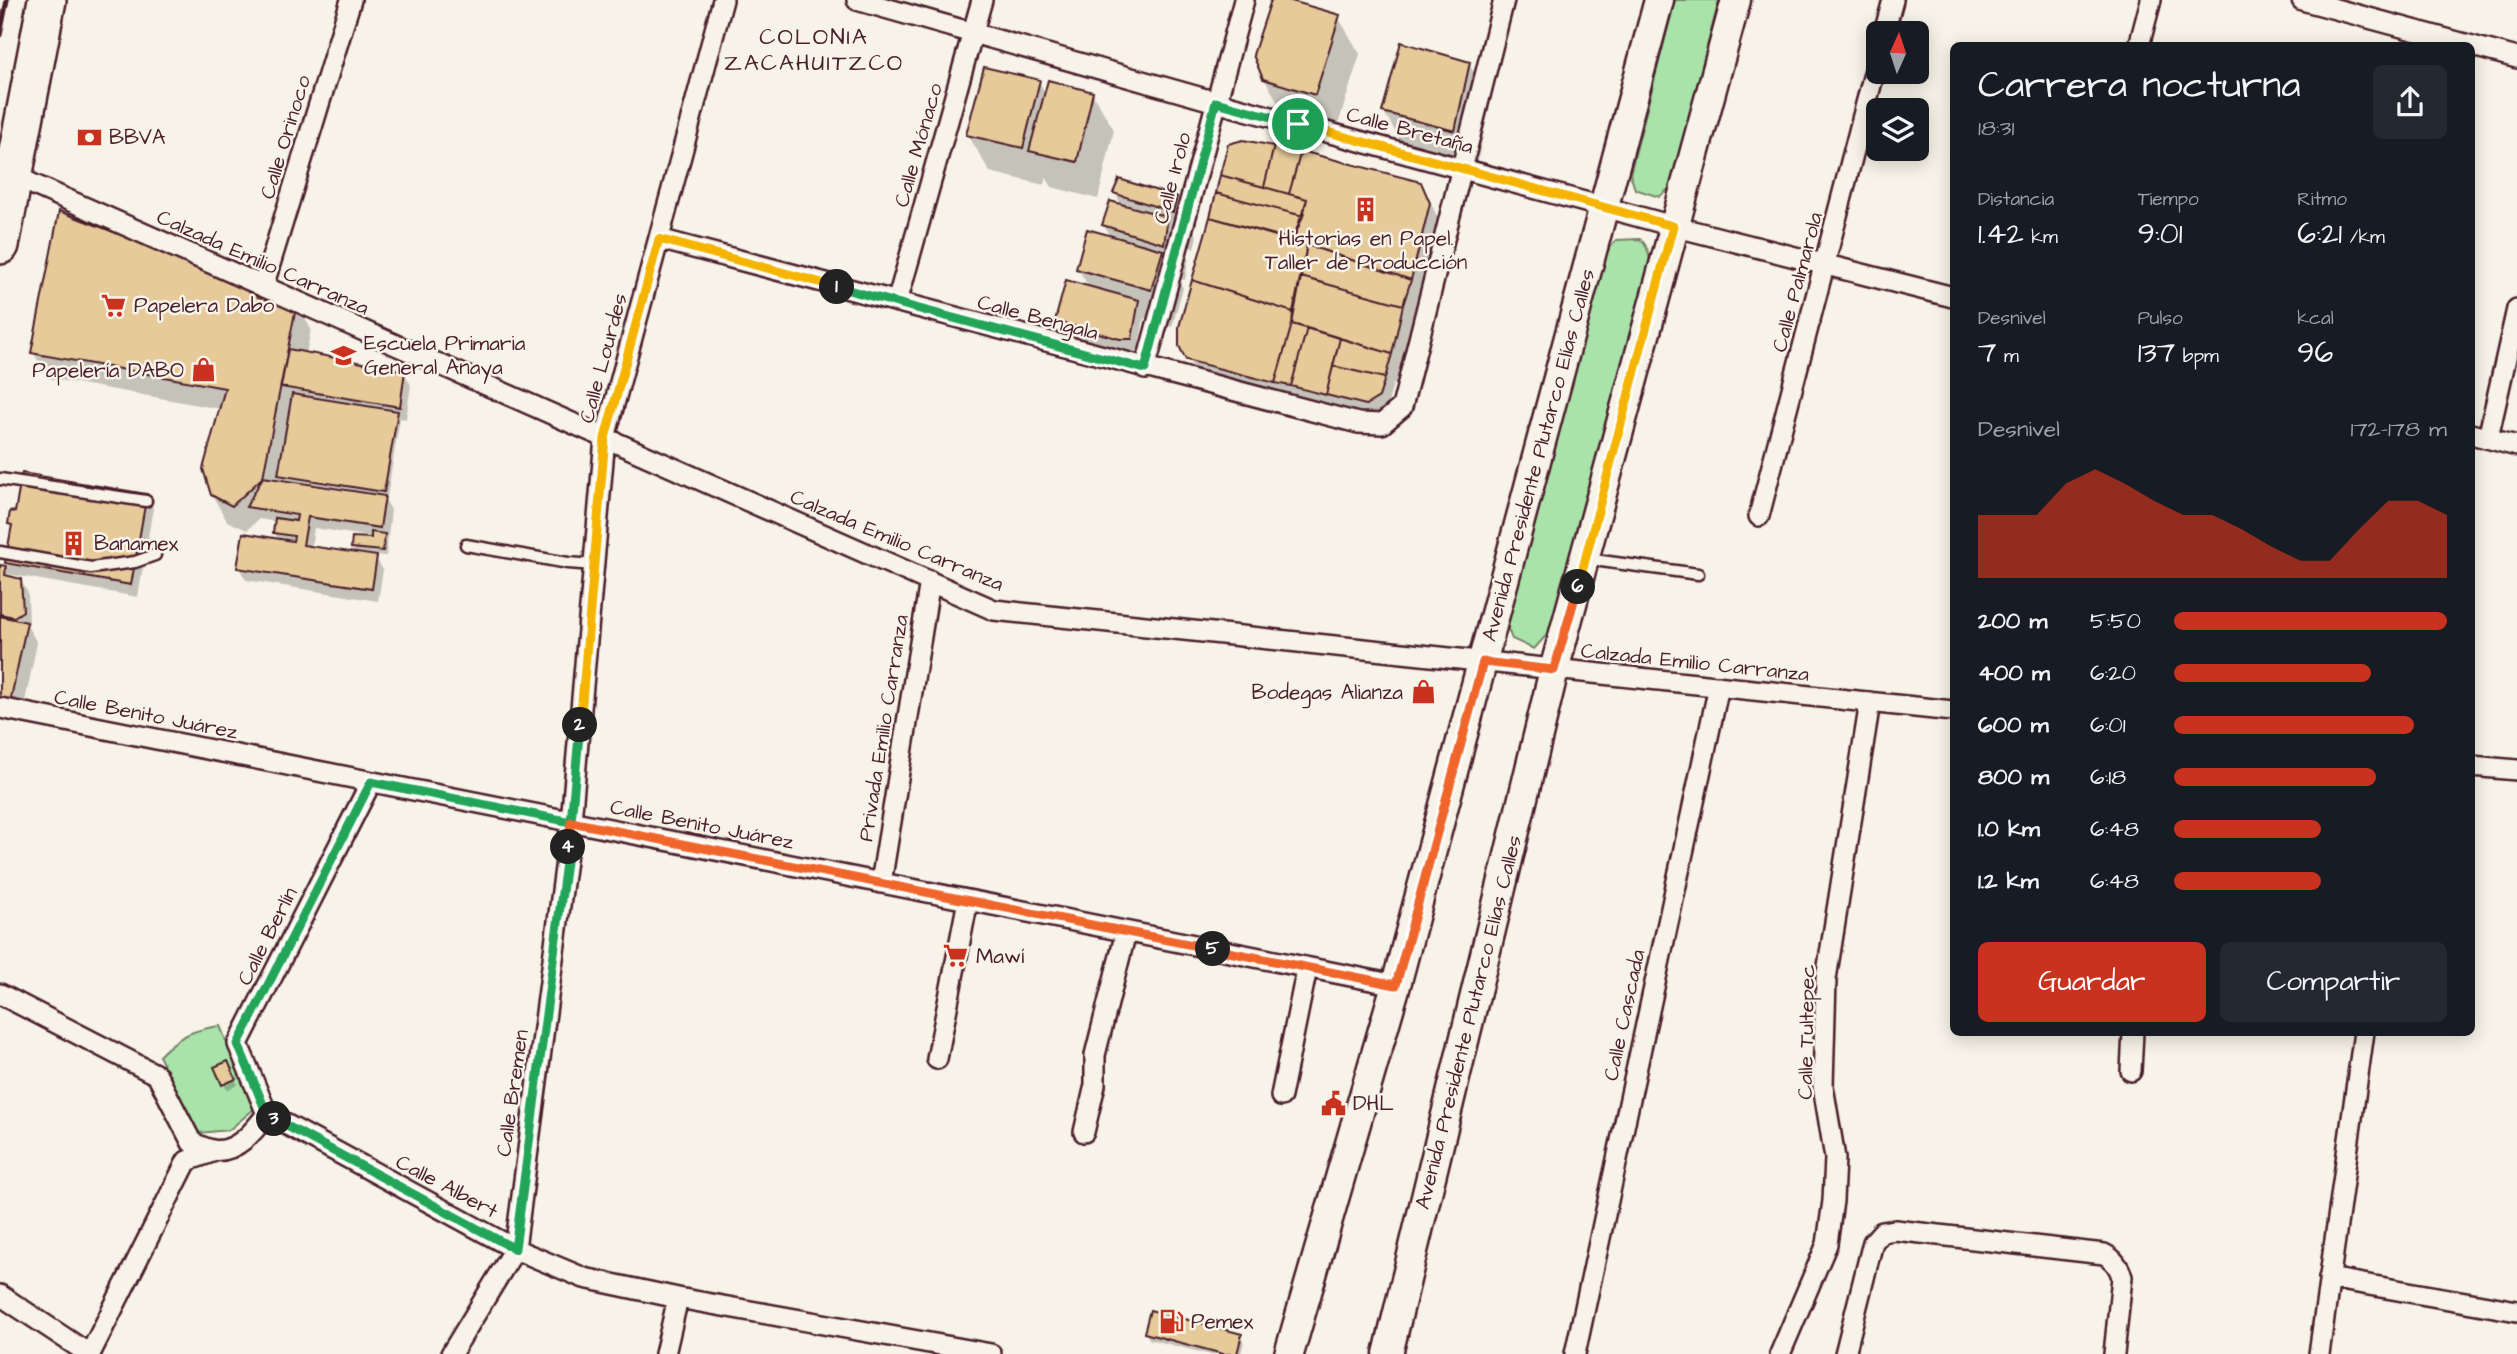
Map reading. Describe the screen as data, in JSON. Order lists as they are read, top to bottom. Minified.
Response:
{"streets":{"main road":["Avenida Presidente Plutarco Elías Calles"],"street":["Calle Bretaña","Calle Orinoco","Calle Mónaco","Calle Irolo","Calzada Emilio Carranza","Calle Palmarola","Calle Bengala","Calle Lourdes","Calle Benito Juárez","Privada Emilio Carranza","Calle Berlín","Calle Cascada","Calle Tultepec","Calle Bremen","Calle Albert"]},"crossings":[["Calle Bretaña","Calle Mónaco"],["Calle Bretaña","Calle Irolo"],["Calle Bretaña","Calle Palmarola"],["Calle Bretaña","Calle Bengala"],["Calle Bretaña","Avenida Presidente Plutarco Elías Calles"],["Calle Orinoco","Calzada Emilio Carranza"],["Calle Mónaco","Calle Bengala"],["Calle Irolo","Calle Bengala"],["Calzada Emilio Carranza","Calle Lourdes"],["Calzada Emilio Carranza","Avenida Presidente Plutarco Elías Calles"],["Calzada Emilio Carranza","Privada Emilio Carranza"],["Calzada Emilio Carranza","Calle Cascada"],["Calzada Emilio Carranza","Calle Tultepec"],["Calle Bengala","Calle Lourdes"],["Calle Lourdes","Calle Benito Juárez"],["Calle Lourdes","Calle Bremen"],["Avenida Presidente Plutarco Elías Calles","Calle Benito Juárez"],["Calle Benito Juárez","Privada Emilio Carranza"],["Calle Benito Juárez","Calle Berlín"],["Calle Benito Juárez","Calle Bremen"],["Calle Berlín","Calle Albert"],["Calle Bremen","Calle Albert"]],"districts":["COLONIA ZACAHUITZCO"],"places":{"bank":["BBVA"],"building":["Historias en Papel. Taller de Producción","Banamex"],"supermarket":["Papelera Dabo","Mawí"],"school or university":["Escuela Primaria General Anaya"],"shop":["Papelería DABO","Bodegas Alianza"],"public building":["DHL"],"fuel station":["Pemex"]},"north":"top","page":{"heading":["Carrera nocturna","18:31"],"stats":[["Distancia","1.42 km"],["Tiempo","9:01"],["Ritmo","6:21 /km"],["Desnivel","7 m"],["Pulso","137 bpm"],["kcal","96"]],"pins":["1","6","2","4","5","3"],"chart":["Desnivel","172–178 m"],"list":[{"name":"200 m","note":"5:50"},{"name":"400 m","note":"6:20"},{"name":"600 m","note":"6:01"},{"name":"800 m","note":"6:18"},{"name":"1.0 km","note":"6:48"},{"name":"1.2 km","note":"6:48"}],"buttons":["Guardar","Compartir"]}}
